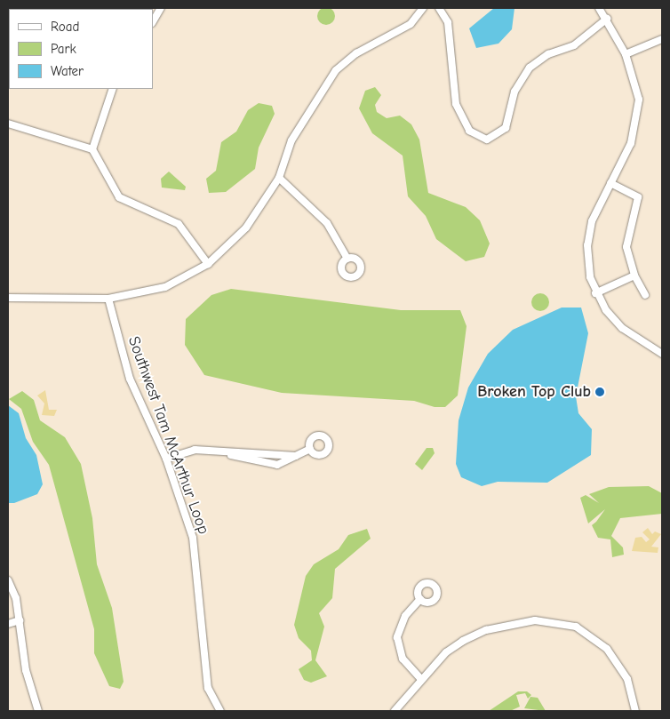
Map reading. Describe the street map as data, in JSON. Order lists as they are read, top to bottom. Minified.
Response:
{"streets":{"street":["Southwest Tam McArthur Loop"]},"places":["Broken Top Club"],"legend":["Road","Park","Water"]}
